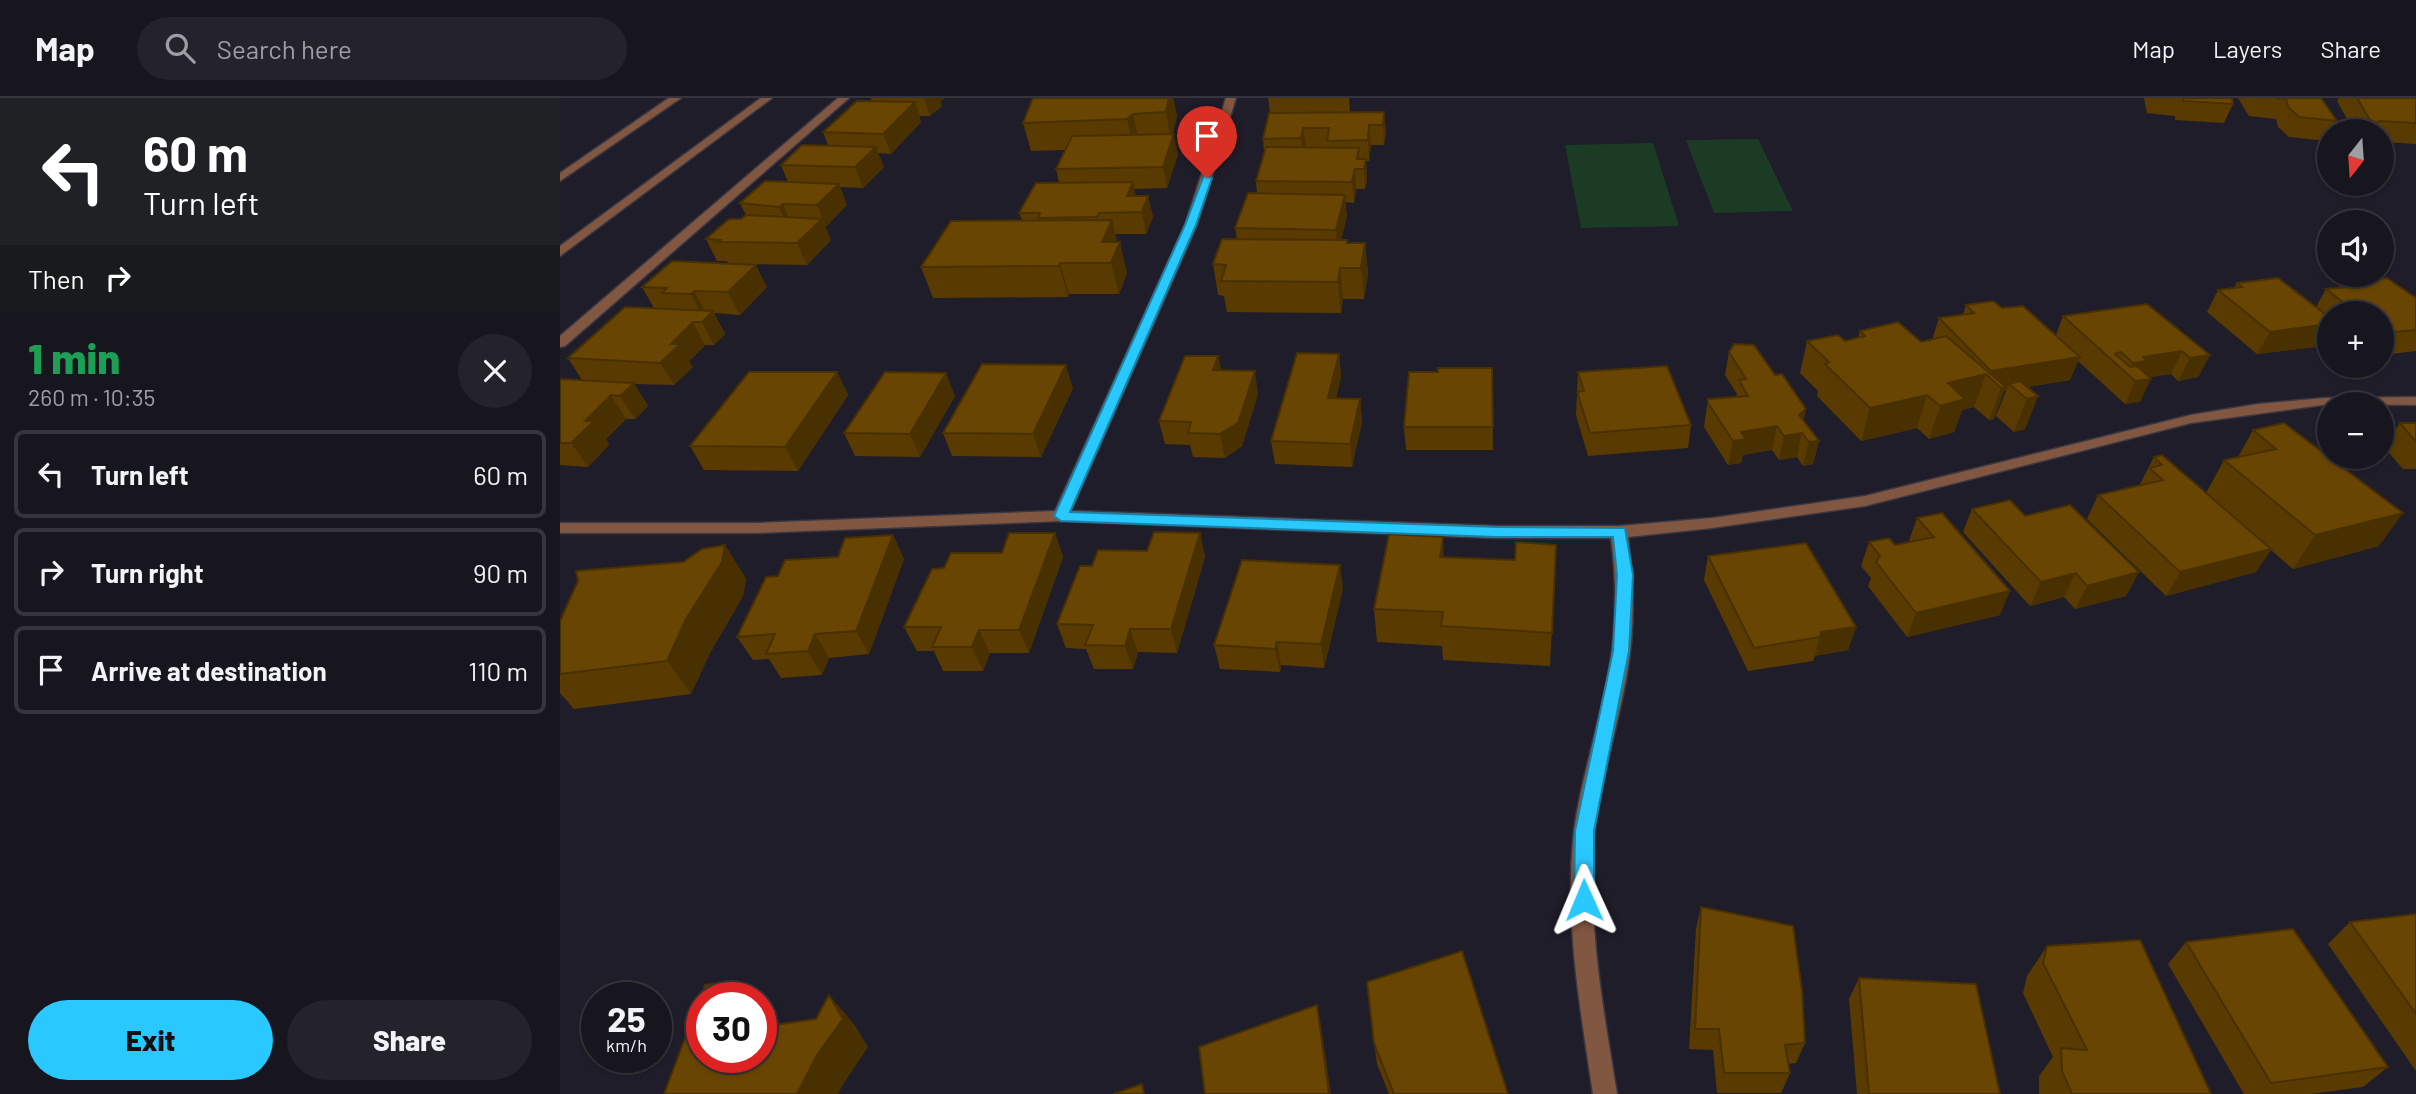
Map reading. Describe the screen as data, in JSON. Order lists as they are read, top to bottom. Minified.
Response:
{"north":"bottom","page":{"header":"Map","search":"Search here","nav":["Map","Layers","Share"],"turn":["60 m","Turn left"],"map_buttons":["+","−"],"then":"Then","heading":["1 min","260 m · 10:35"],"list":[{"name":"Turn left","value":"60 m"},{"name":"Turn right","value":"90 m"},{"name":"Arrive at destination","value":"110 m"}],"speed":"25 km/h","limit":"30","buttons":["Exit","Share"]}}
